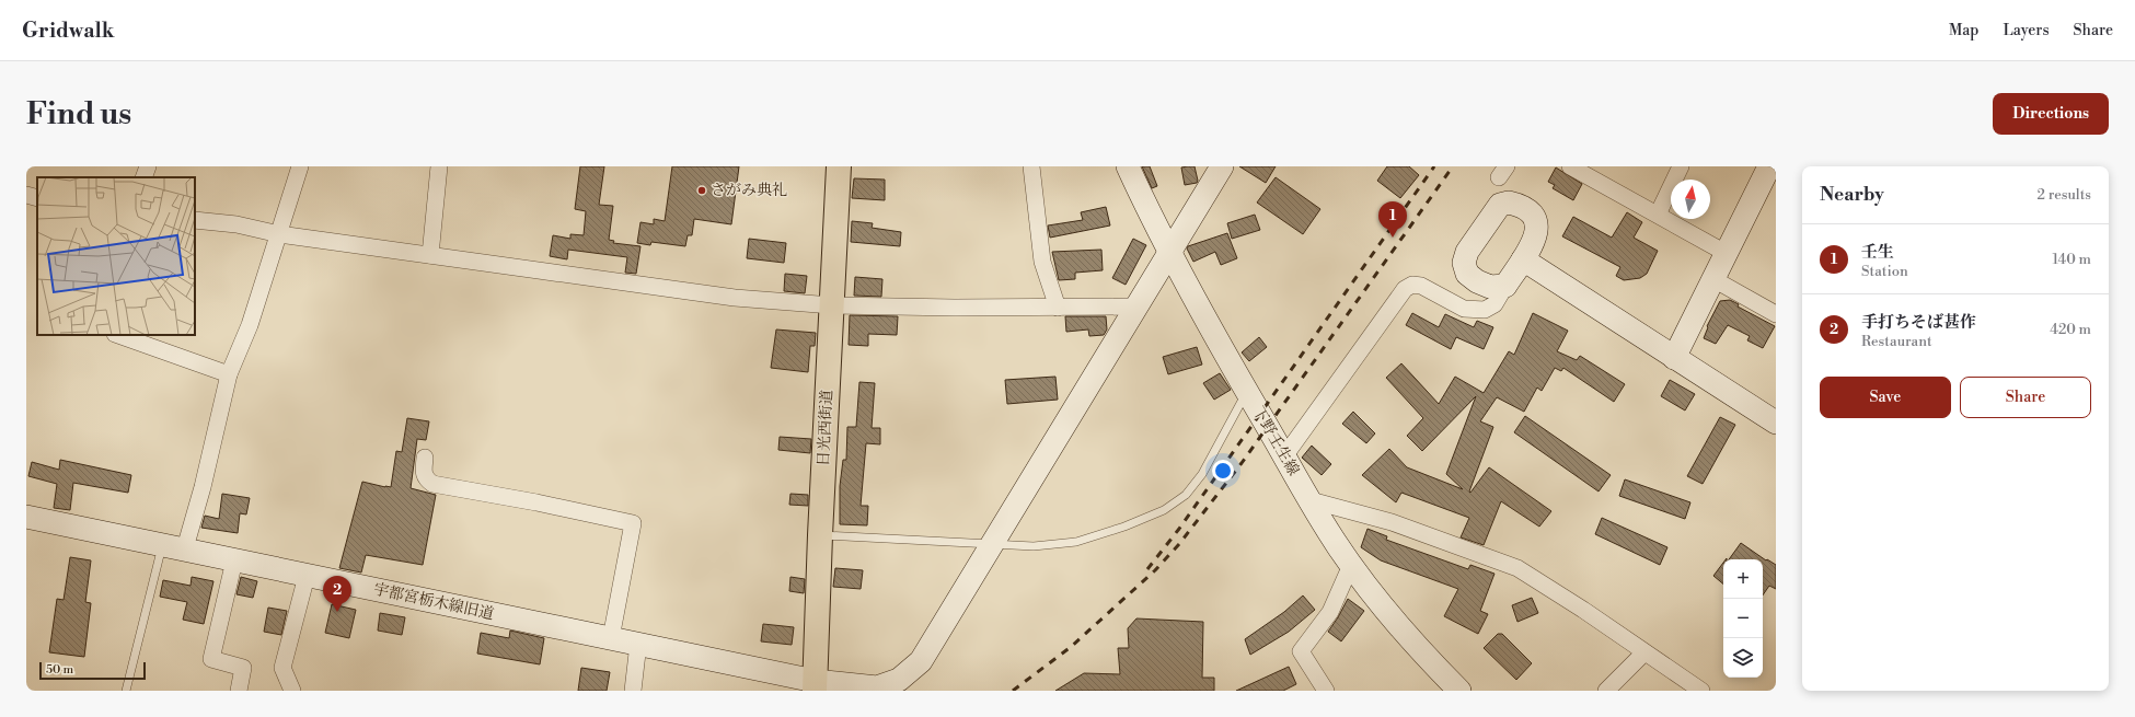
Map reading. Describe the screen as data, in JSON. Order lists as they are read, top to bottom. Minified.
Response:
{"streets":{"main road":["日光西街道"],"street":["下野壬生線","宇都宮栃木線旧道"]},"crossings":[["日光西街道","宇都宮栃木線旧道"],["下野壬生線","宇都宮栃木線旧道"]],"places":["さがみ典礼"],"scale_bar":"50 m","north":"top","page":{"header":"Gridwalk","nav":["Map","Layers","Share"],"buttons":["Directions",["Save","Share"]],"title":"Find us","heading":["Nearby","2 results"],"pins":["1","2"],"list":[{"mark":"1","name":"壬生","note":"Station","value":"140 m"},{"mark":"2","name":"手打ちそば甚作","note":"Restaurant","value":"420 m"}],"map_buttons":["+","−"],"scale":"50 m"}}
